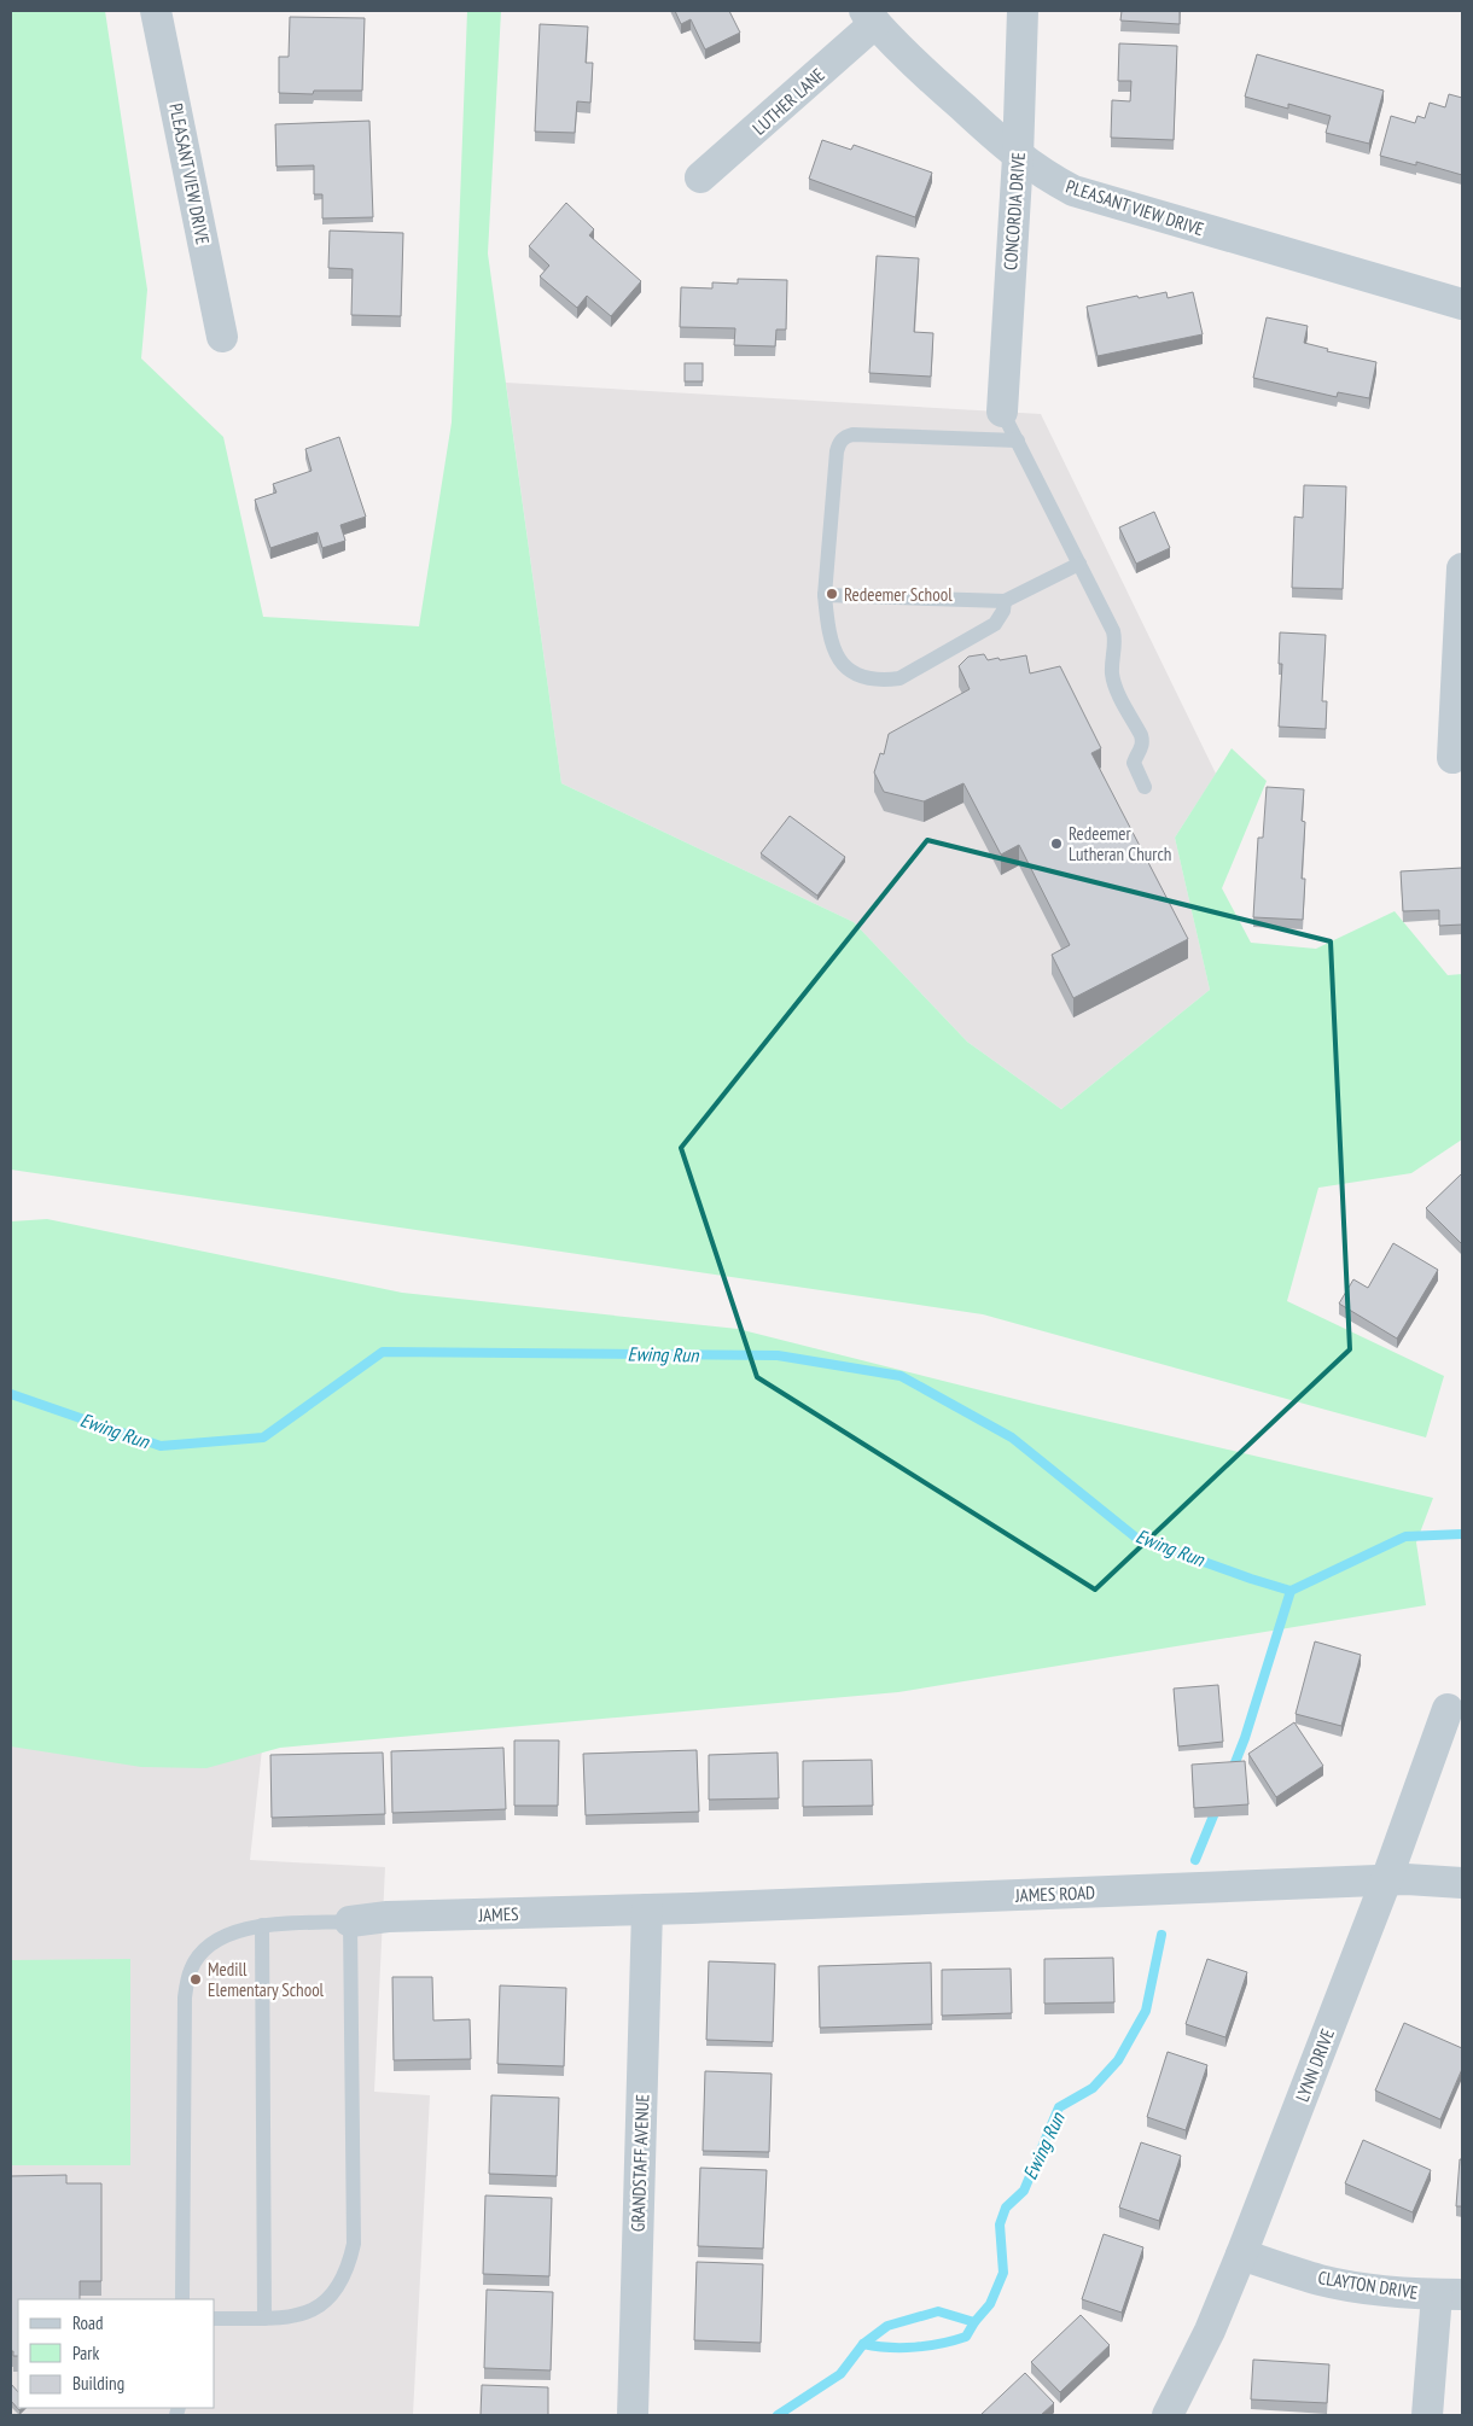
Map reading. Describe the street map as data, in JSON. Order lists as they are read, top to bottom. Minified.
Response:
{"streets":{"street":["LUTHER LANE","PLEASANT VIEW DRIVE","CONCORDIA DRIVE","JAMES ROAD","JAMES","LYNN DRIVE","GRANDSTAFF AVENUE","CLAYTON DRIVE"]},"crossings":[["LUTHER LANE","PLEASANT VIEW DRIVE"],["PLEASANT VIEW DRIVE","CONCORDIA DRIVE"],["JAMES ROAD","JAMES"],["JAMES ROAD","LYNN DRIVE"],["JAMES ROAD","GRANDSTAFF AVENUE"],["JAMES","GRANDSTAFF AVENUE"],["LYNN DRIVE","CLAYTON DRIVE"]],"water":["Ewing Run"],"places":["Redeemer School","Redeemer Lutheran Church","Medill Elementary School"],"legend":["Road","Park","Building"]}
